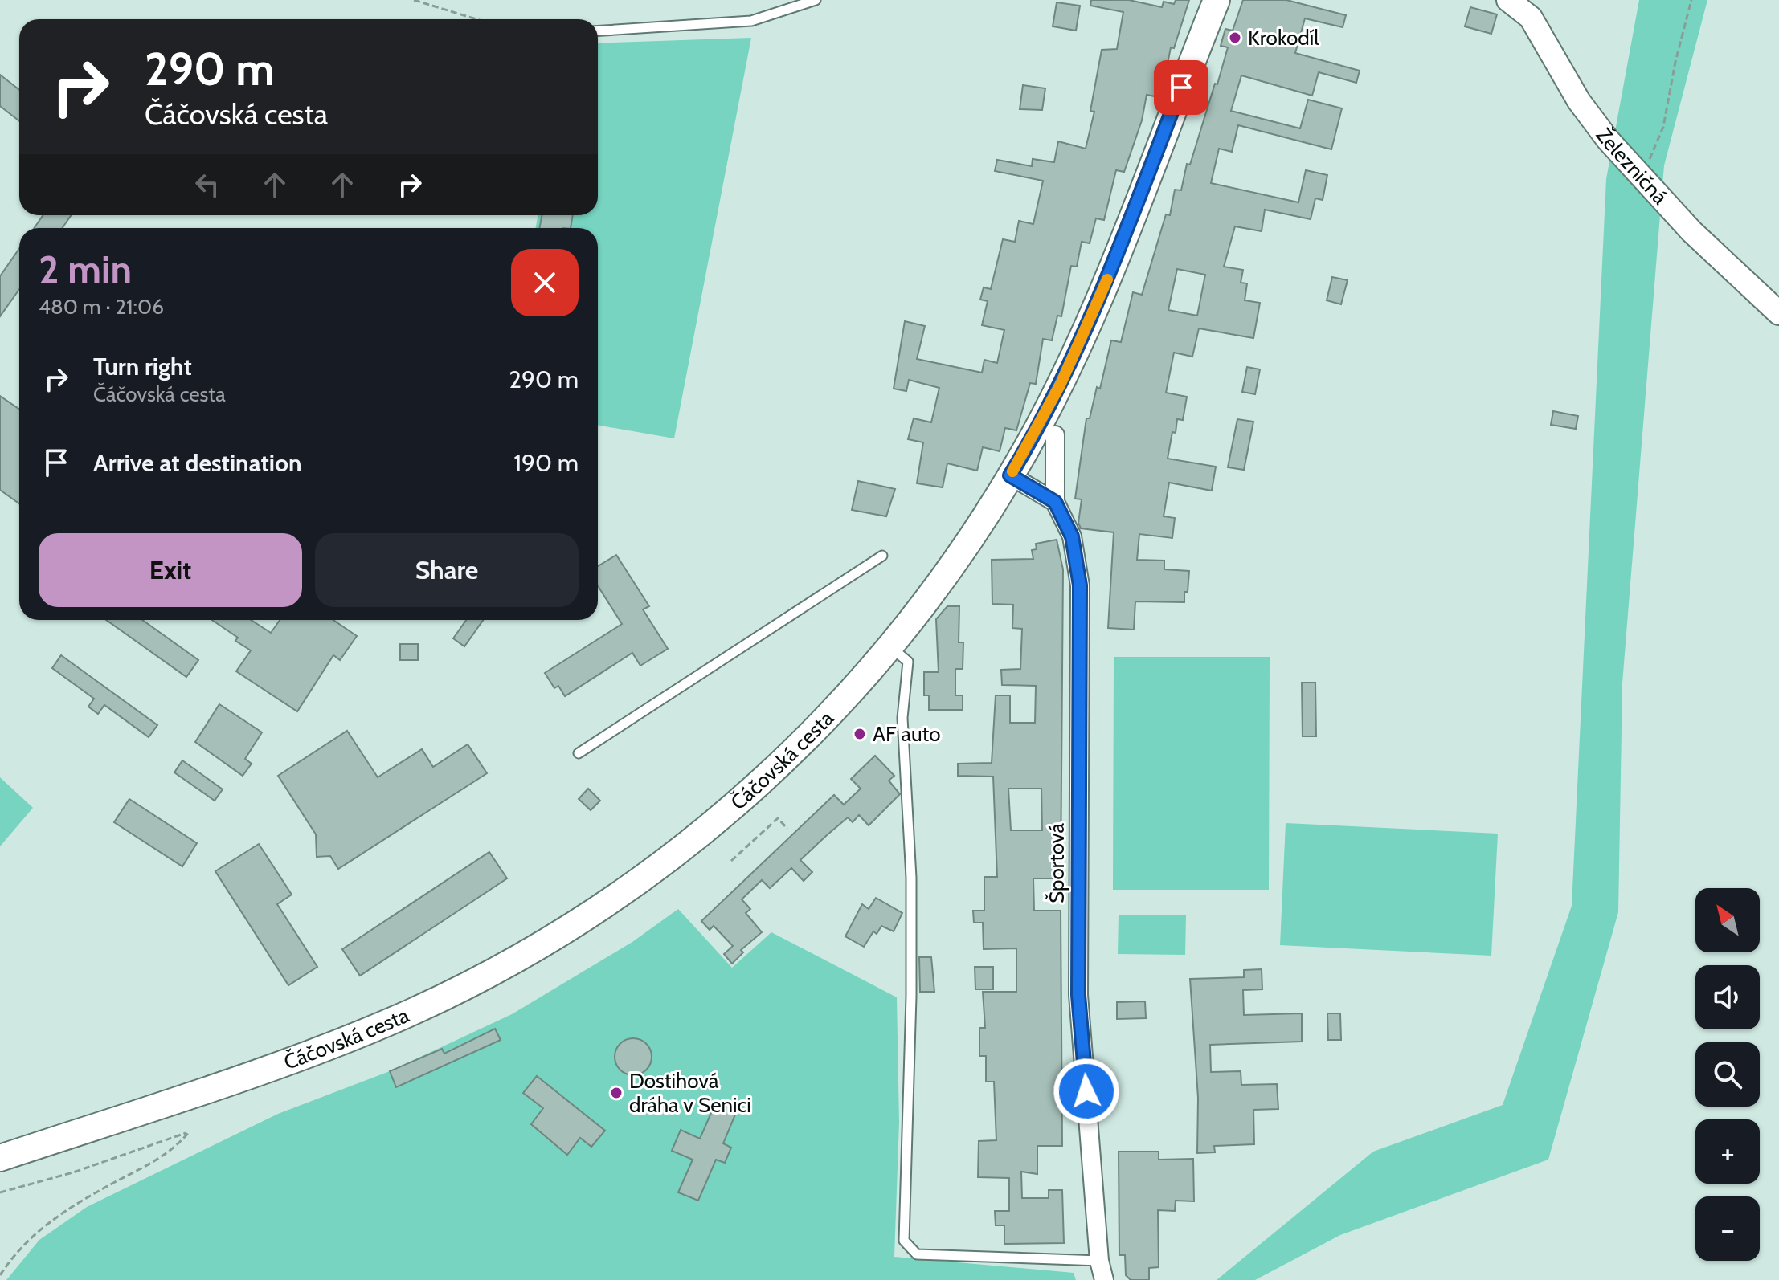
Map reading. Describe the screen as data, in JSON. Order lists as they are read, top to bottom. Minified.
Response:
{"streets":{"main road":["Čáčovská cesta"],"street":["Železničná","Športová"]},"places":["Krokodíl","AF auto","Dostihová dráha v Senici"],"north":"top left","page":{"turn":["290 m","Čáčovská cesta"],"heading":["2 min","480 m · 21:06"],"list":[{"name":"Turn right","note":"Čáčovská cesta","value":"290 m"},{"name":"Arrive at destination","value":"190 m"}],"buttons":["Exit","Share"],"map_buttons":["+","−"]}}
